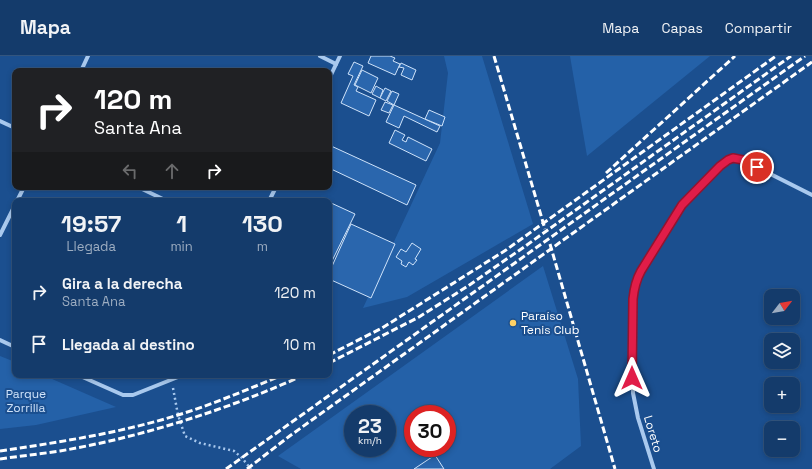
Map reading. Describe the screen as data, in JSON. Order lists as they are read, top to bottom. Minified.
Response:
{"streets":{"street":["Loreto"]},"parks":["Parque Zorrilla"],"places":["Paraíso Tenis Club"],"north":"top right","page":{"header":"Mapa","nav":["Mapa","Capas","Compartir"],"turn":["120 m","Santa Ana"],"eta":["19:57","Llegada","1","min","130","m"],"list":[{"name":"Gira a la derecha","note":"Santa Ana","value":"120 m"},{"name":"Llegada al destino","value":"10 m"}],"map_buttons":["+","−"],"speed":"23 km/h","limit":"30"}}
